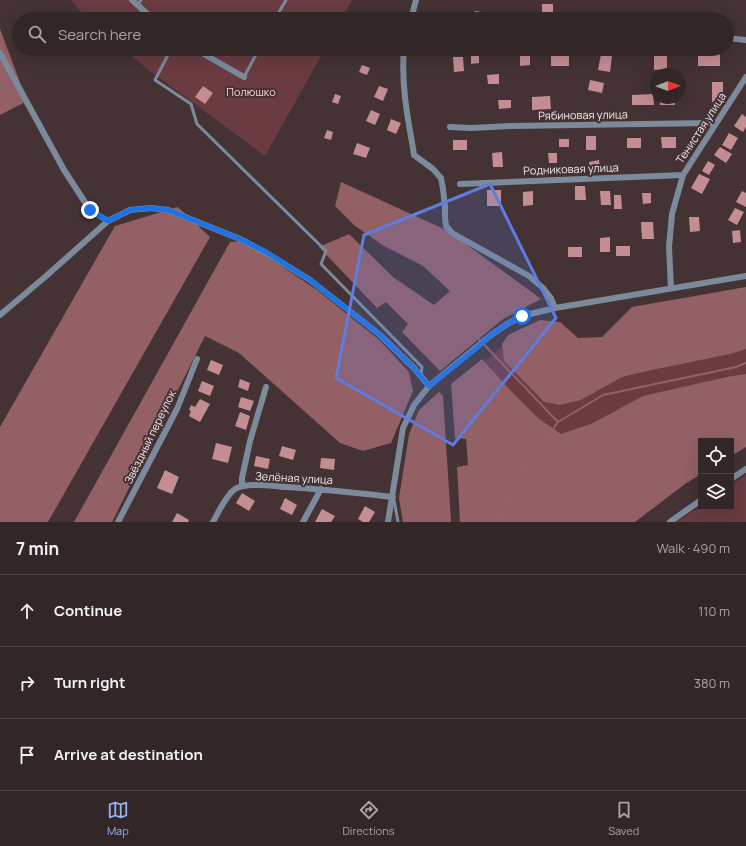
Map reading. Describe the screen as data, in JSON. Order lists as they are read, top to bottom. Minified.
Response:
{"streets":{"street":["Рябиновая улица","Тенистая улица","Родниковая улица","Звёздный переулок","Зелёная улица"]},"crossings":[["Рябиновая улица","Тенистая улица"],["Тенистая улица","Родниковая улица"]],"parks":["Полюшко"],"north":"right","page":{"search":"Search here","heading":["7 min","Walk · 490 m"],"list":[["Continue","110 m"],["Turn right","380 m"],"Arrive at destination"],"nav":["Map","Directions","Saved"]}}
